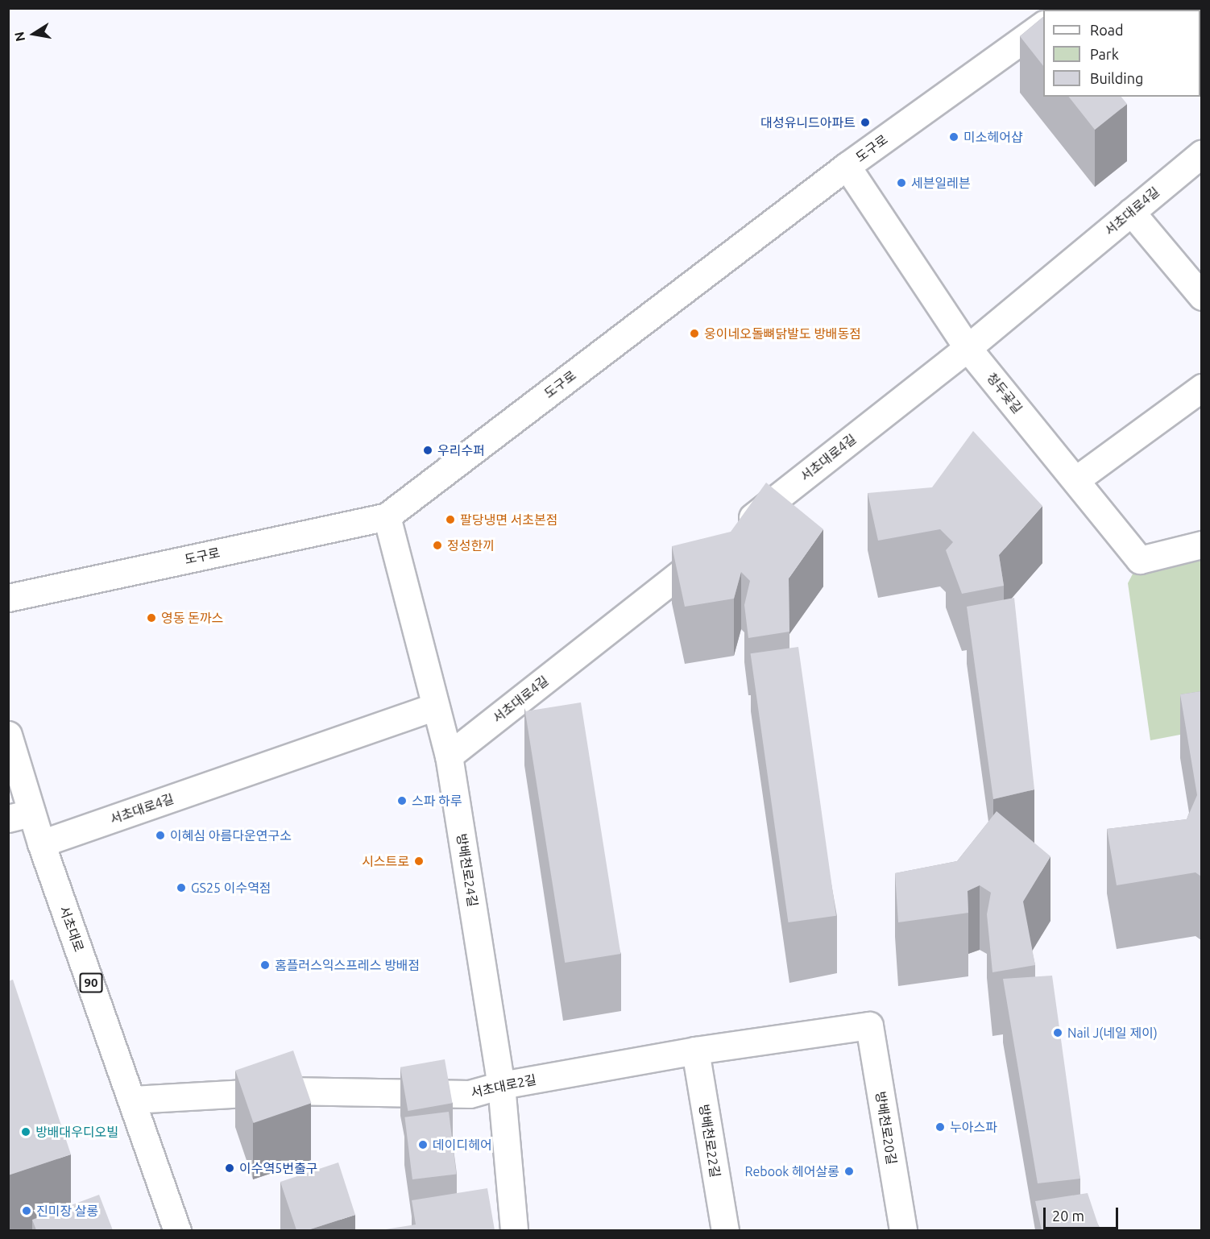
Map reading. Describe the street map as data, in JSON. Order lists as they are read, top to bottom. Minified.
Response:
{"streets":{"street":["도구로","서초대로4길","청두곶길","방배천로24길","서초대로","90","서초대로2길","방배천로20길","방배천로22길"]},"crossings":[["도구로","청두곶길"],["도구로","방배천로24길"],["서초대로4길","청두곶길"],["서초대로4길","방배천로24길"],["서초대로4길","서초대로"],["방배천로24길","서초대로2길"],["서초대로","서초대로2길"],["서초대로2길","방배천로20길"],["서초대로2길","방배천로22길"]],"places":["대성유니드아파트","미소헤어샵","세븐일레븐","웅이네오돌뼈닭발도 방배동점","우리수퍼","팔당냉면 서초본점","정성한끼","영동 돈까스","스파 하루","이혜심 아름다운연구소","시스트로","GS25 이수역점","홈플러스익스프레스 방배점","Nail J(네일 제이)","누아스파","방배대우디오빌","데이디헤어","이수역5번출구","Rebook 헤어살롱","진미장 살롱"],"legend":["Road","Park","Building"],"scale_bar":"20 m","north":"left"}
